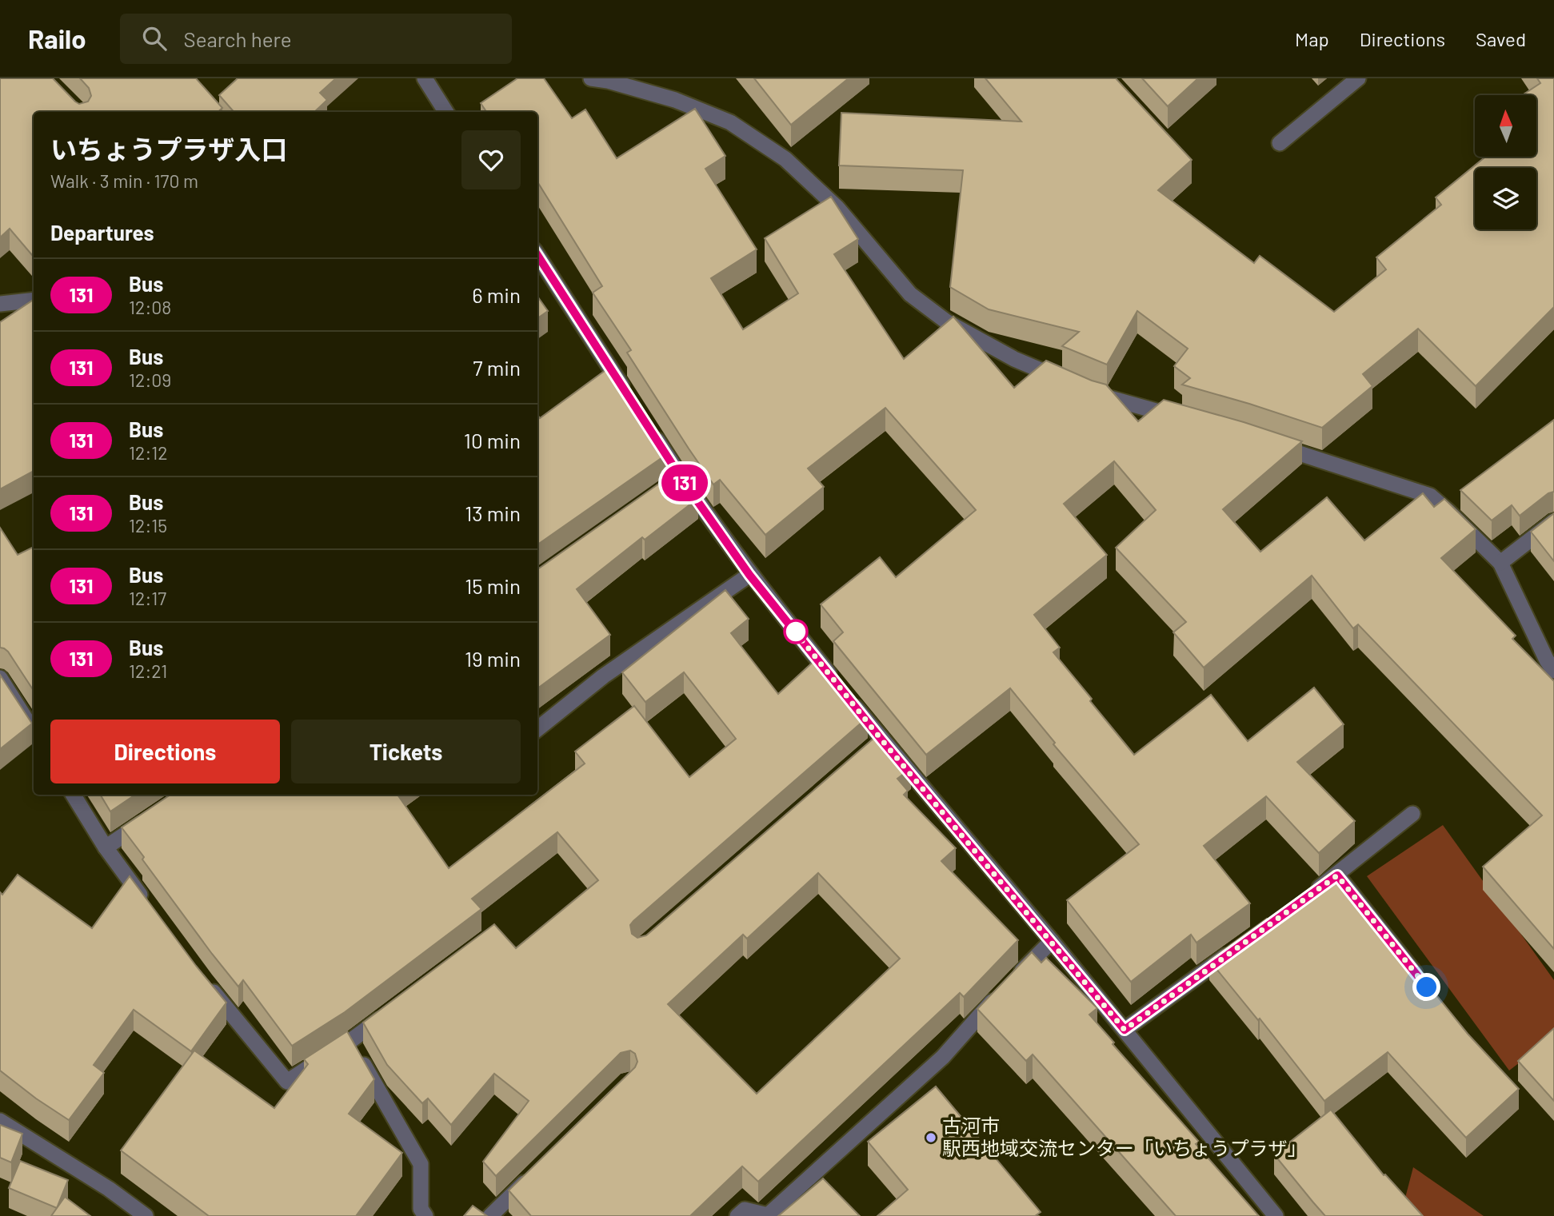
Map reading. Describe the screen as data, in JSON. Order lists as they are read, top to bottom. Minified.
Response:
{"places":["古河市 駅西地域交流センター「いちょうプラザ」"],"lines":["bus line 131"],"north":"top","page":{"header":"Railo","search":"Search here","nav":["Map","Directions","Saved"],"on_map":"131","heading":[["いちょうプラザ入口","Walk · 3 min · 170 m"],"Departures"],"list":[{"mark":"131","name":"Bus","note":"12:08","value":"6 min"},{"mark":"131","name":"Bus","note":"12:09","value":"7 min"},{"mark":"131","name":"Bus","note":"12:12","value":"10 min"},{"mark":"131","name":"Bus","note":"12:15","value":"13 min"},{"mark":"131","name":"Bus","note":"12:17","value":"15 min"},{"mark":"131","name":"Bus","note":"12:21","value":"19 min"}],"buttons":["Directions","Tickets"]}}
